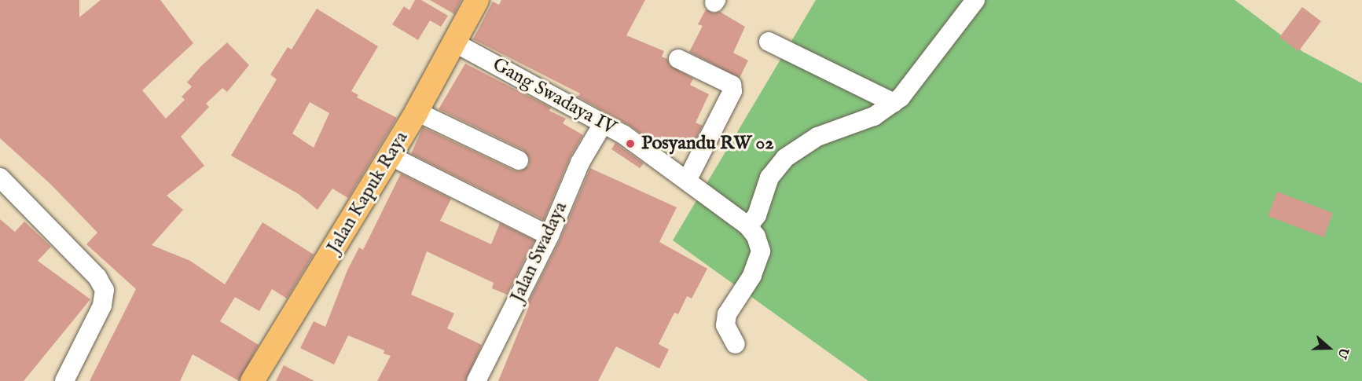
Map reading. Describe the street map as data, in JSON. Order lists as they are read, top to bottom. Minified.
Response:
{"streets":{"main road":["Jalan Kapuk Raya"],"street":["Gang Swadaya IV","Jalan Swadaya"]},"crossings":[["Gang Swadaya IV","Jalan Kapuk Raya"],["Gang Swadaya IV","Jalan Swadaya"]],"places":["Posyandu RW 02"],"north":"right"}
